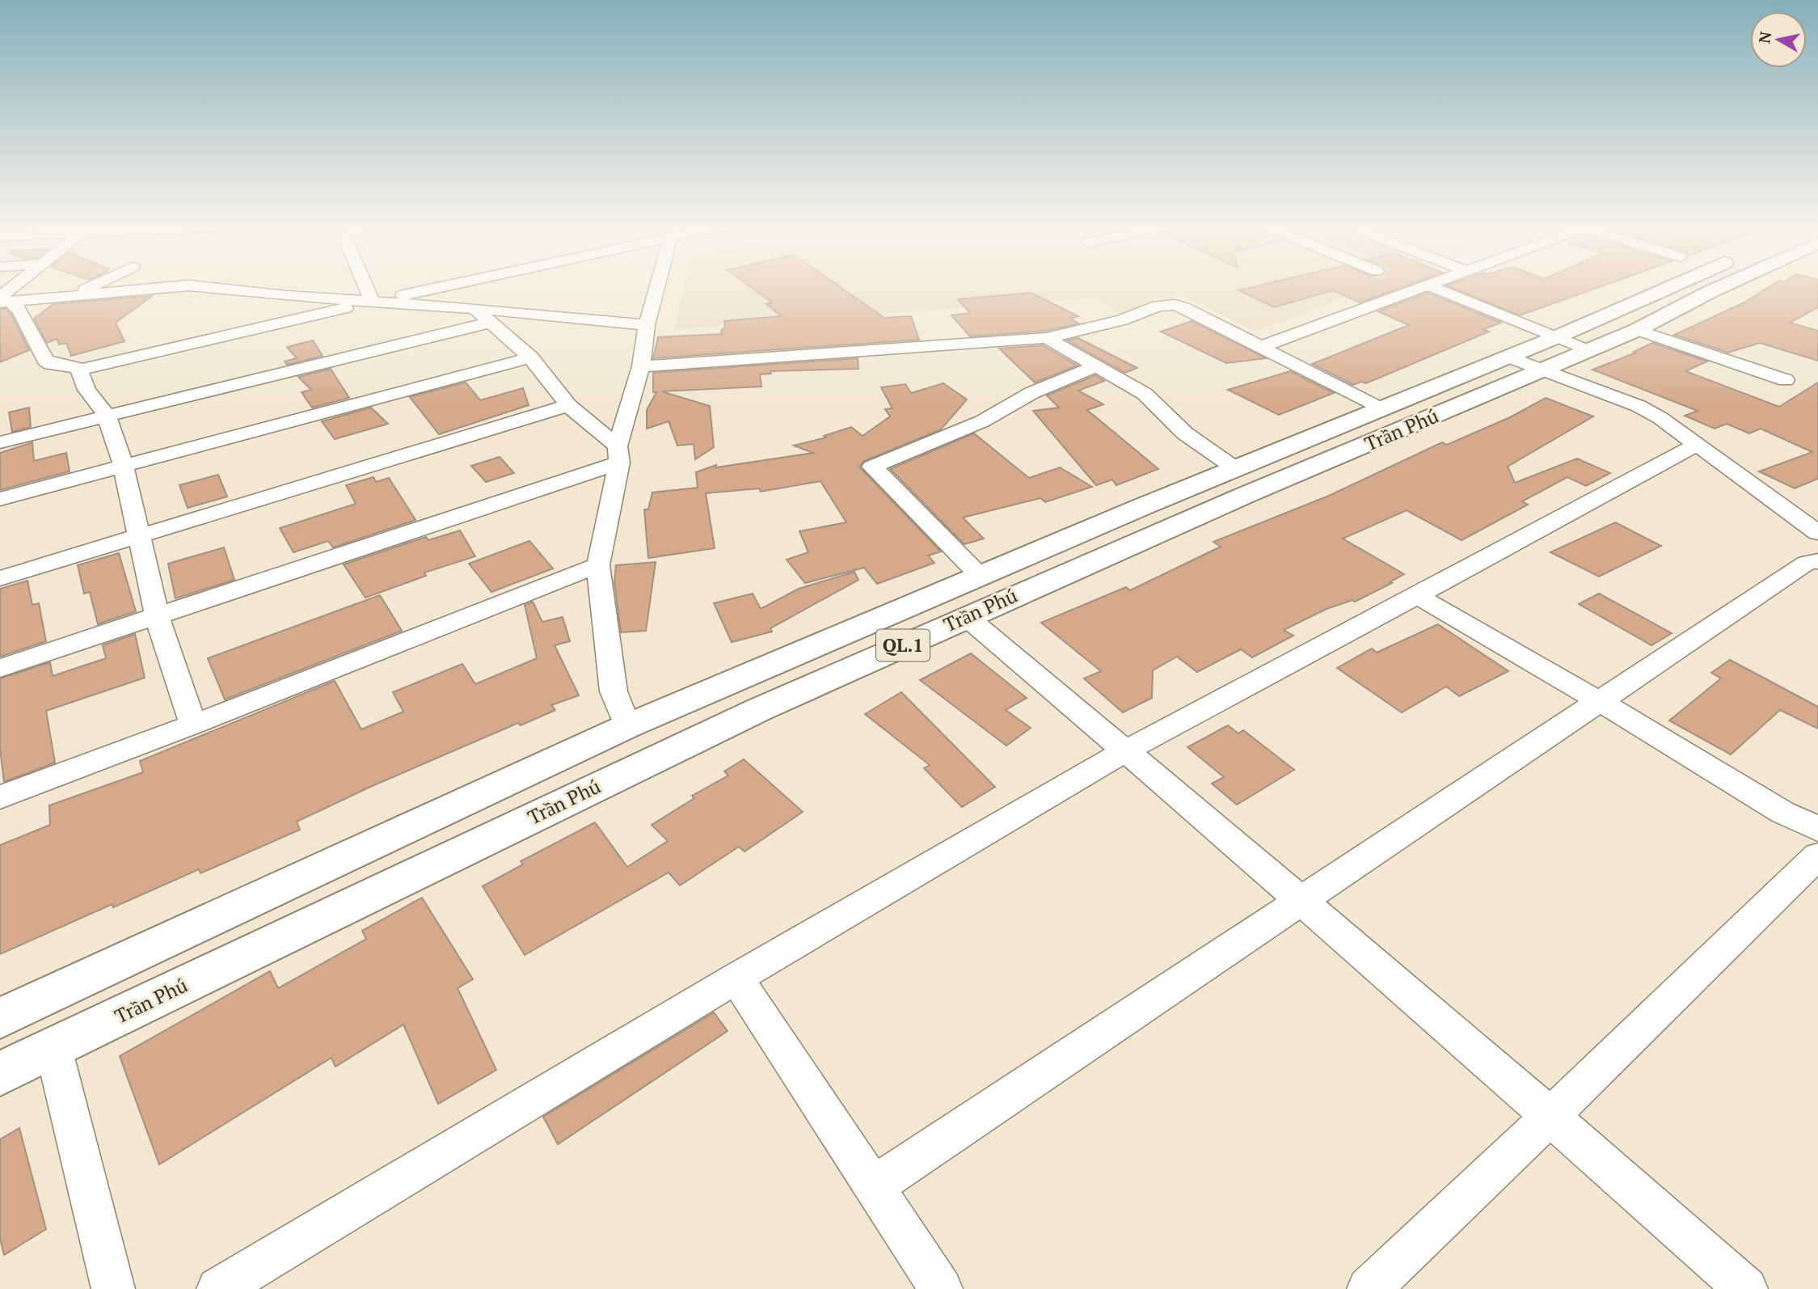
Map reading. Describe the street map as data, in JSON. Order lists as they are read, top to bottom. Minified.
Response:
{"streets":{"main road":["Trần Phú","QL.1"]},"north":"left"}
